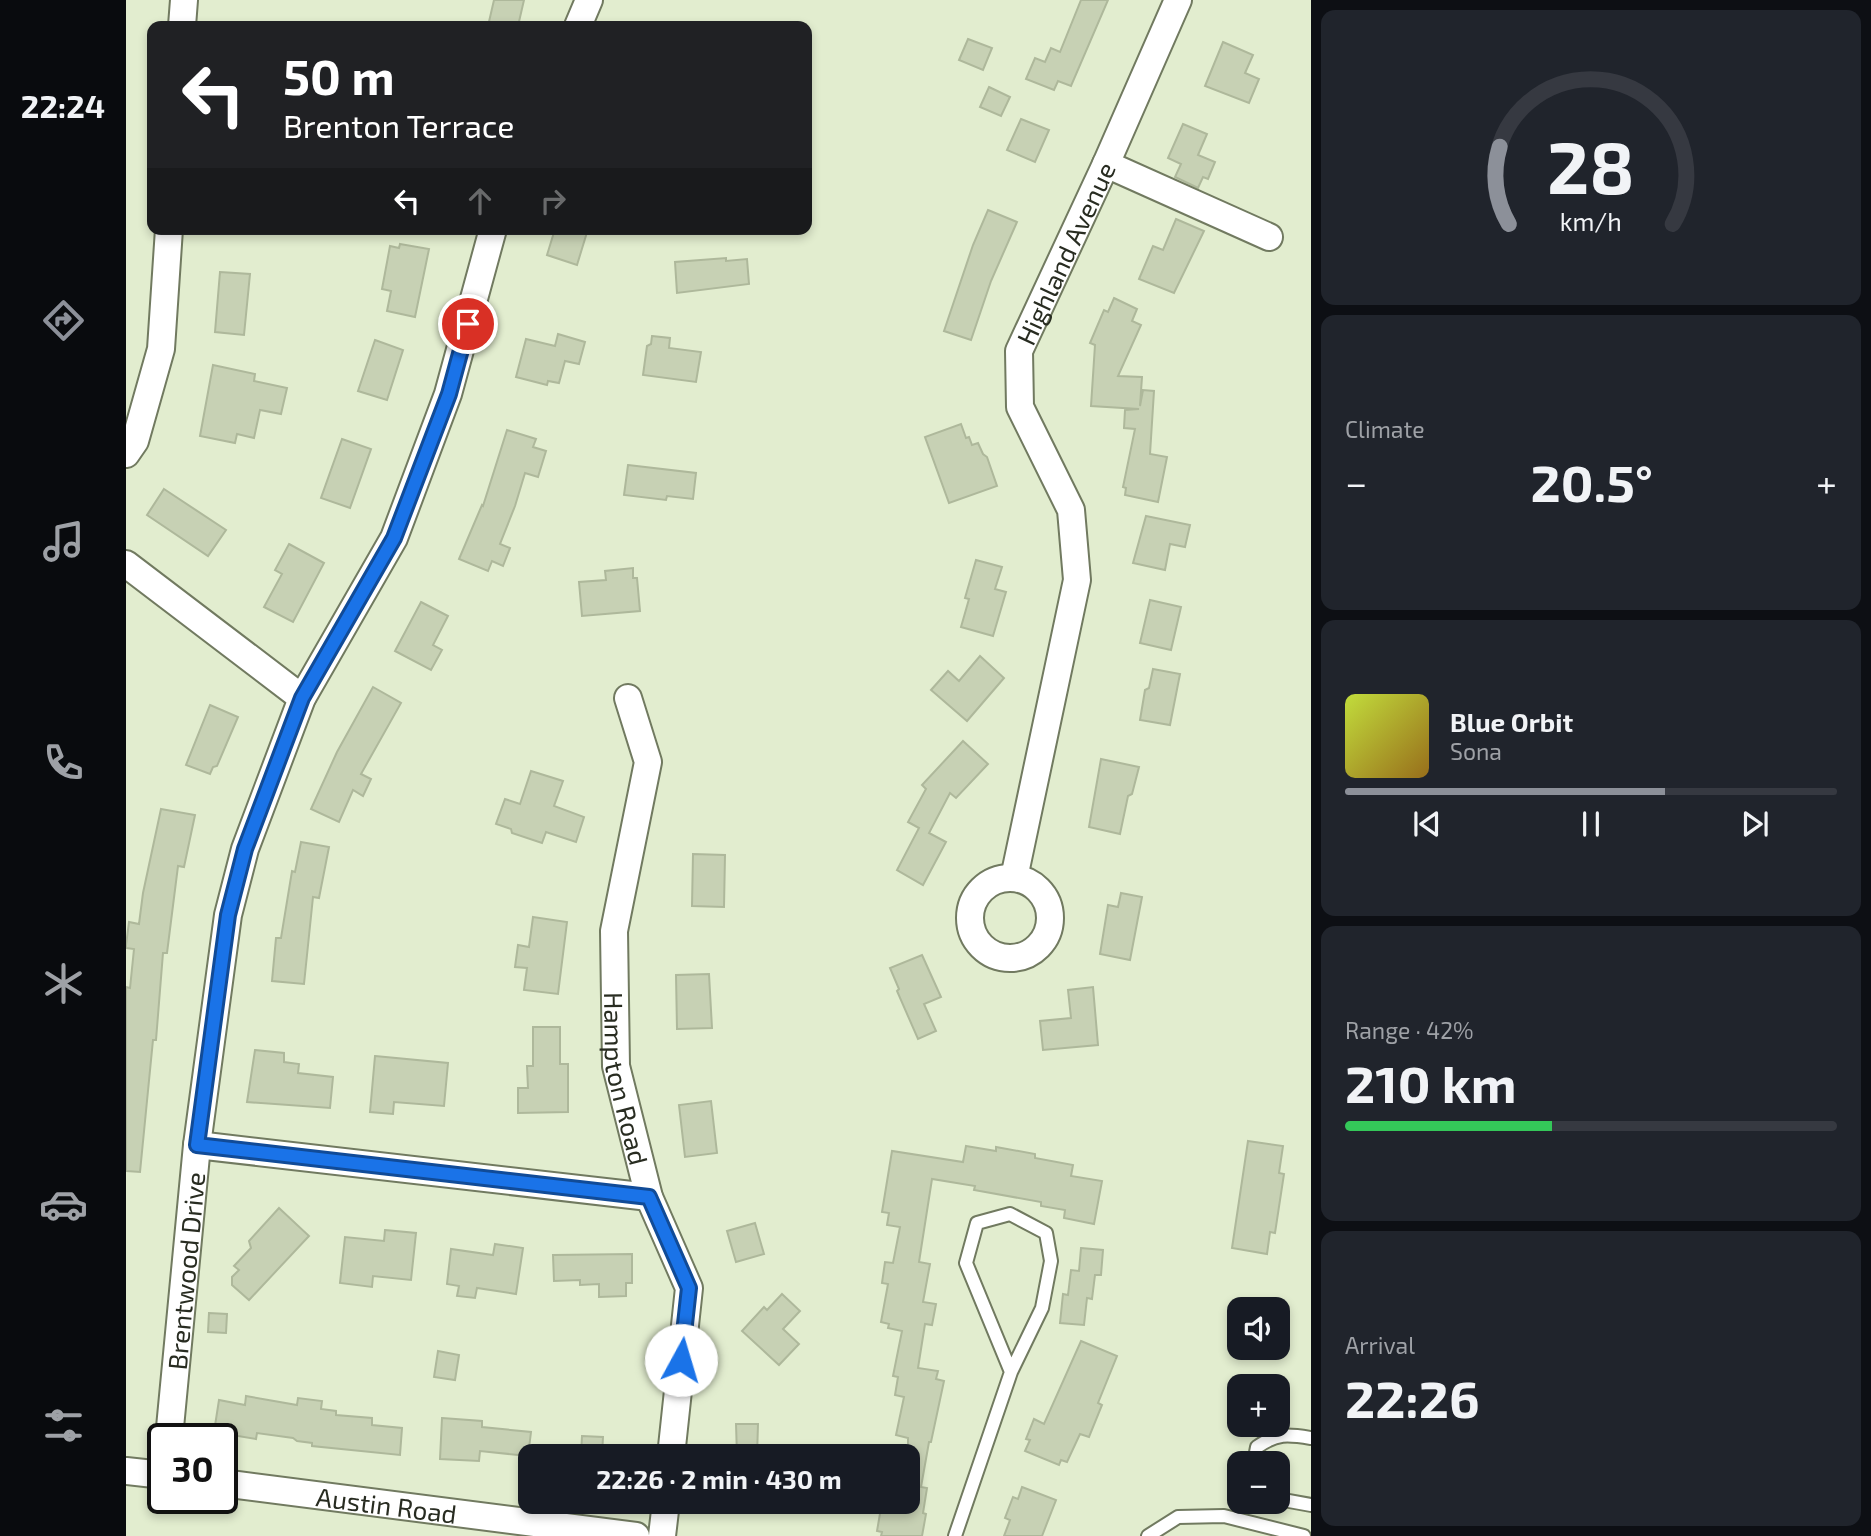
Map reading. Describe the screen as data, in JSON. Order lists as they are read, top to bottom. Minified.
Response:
{"streets":{"street":["Highland Avenue","Hampton Road","Brentwood Drive","Austin Road"]},"page":{"tabs":"22:24","turn":["50 m","Brenton Terrace"],"tile":["Climate",["Range · 42%","210 km"],["Arrival","22:26"]],"heat":["−","20.5°","+"],"song":["Blue Orbit","Sona"],"map_buttons":["+","−"],"limit":"30","trip":"22:26 · 2 min · 430 m","gauge":["28","km/h"]}}
